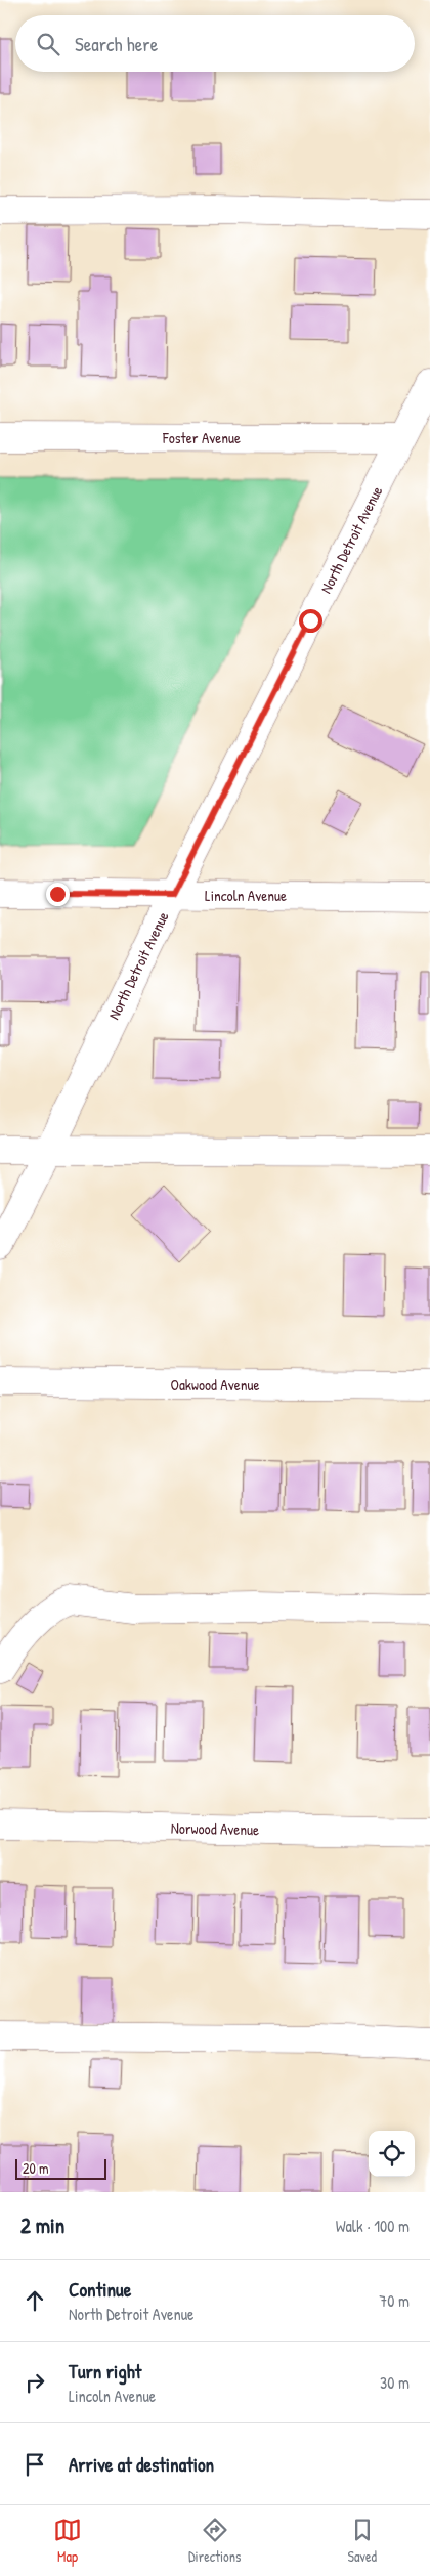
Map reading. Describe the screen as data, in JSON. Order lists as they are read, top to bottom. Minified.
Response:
{"streets":{"street":["Foster Avenue","North Detroit Avenue","Lincoln Avenue","Oakwood Avenue","Norwood Avenue"]},"crossings":[["Foster Avenue","North Detroit Avenue"],["North Detroit Avenue","Lincoln Avenue"]],"scale_bar":"20 m","page":{"search":"Search here","scale":"20 m","heading":["2 min","Walk · 100 m"],"list":[["Continue","North Detroit Avenue","70 m"],["Turn right","Lincoln Avenue","30 m"],"Arrive at destination"],"nav":["Map","Directions","Saved"]}}
